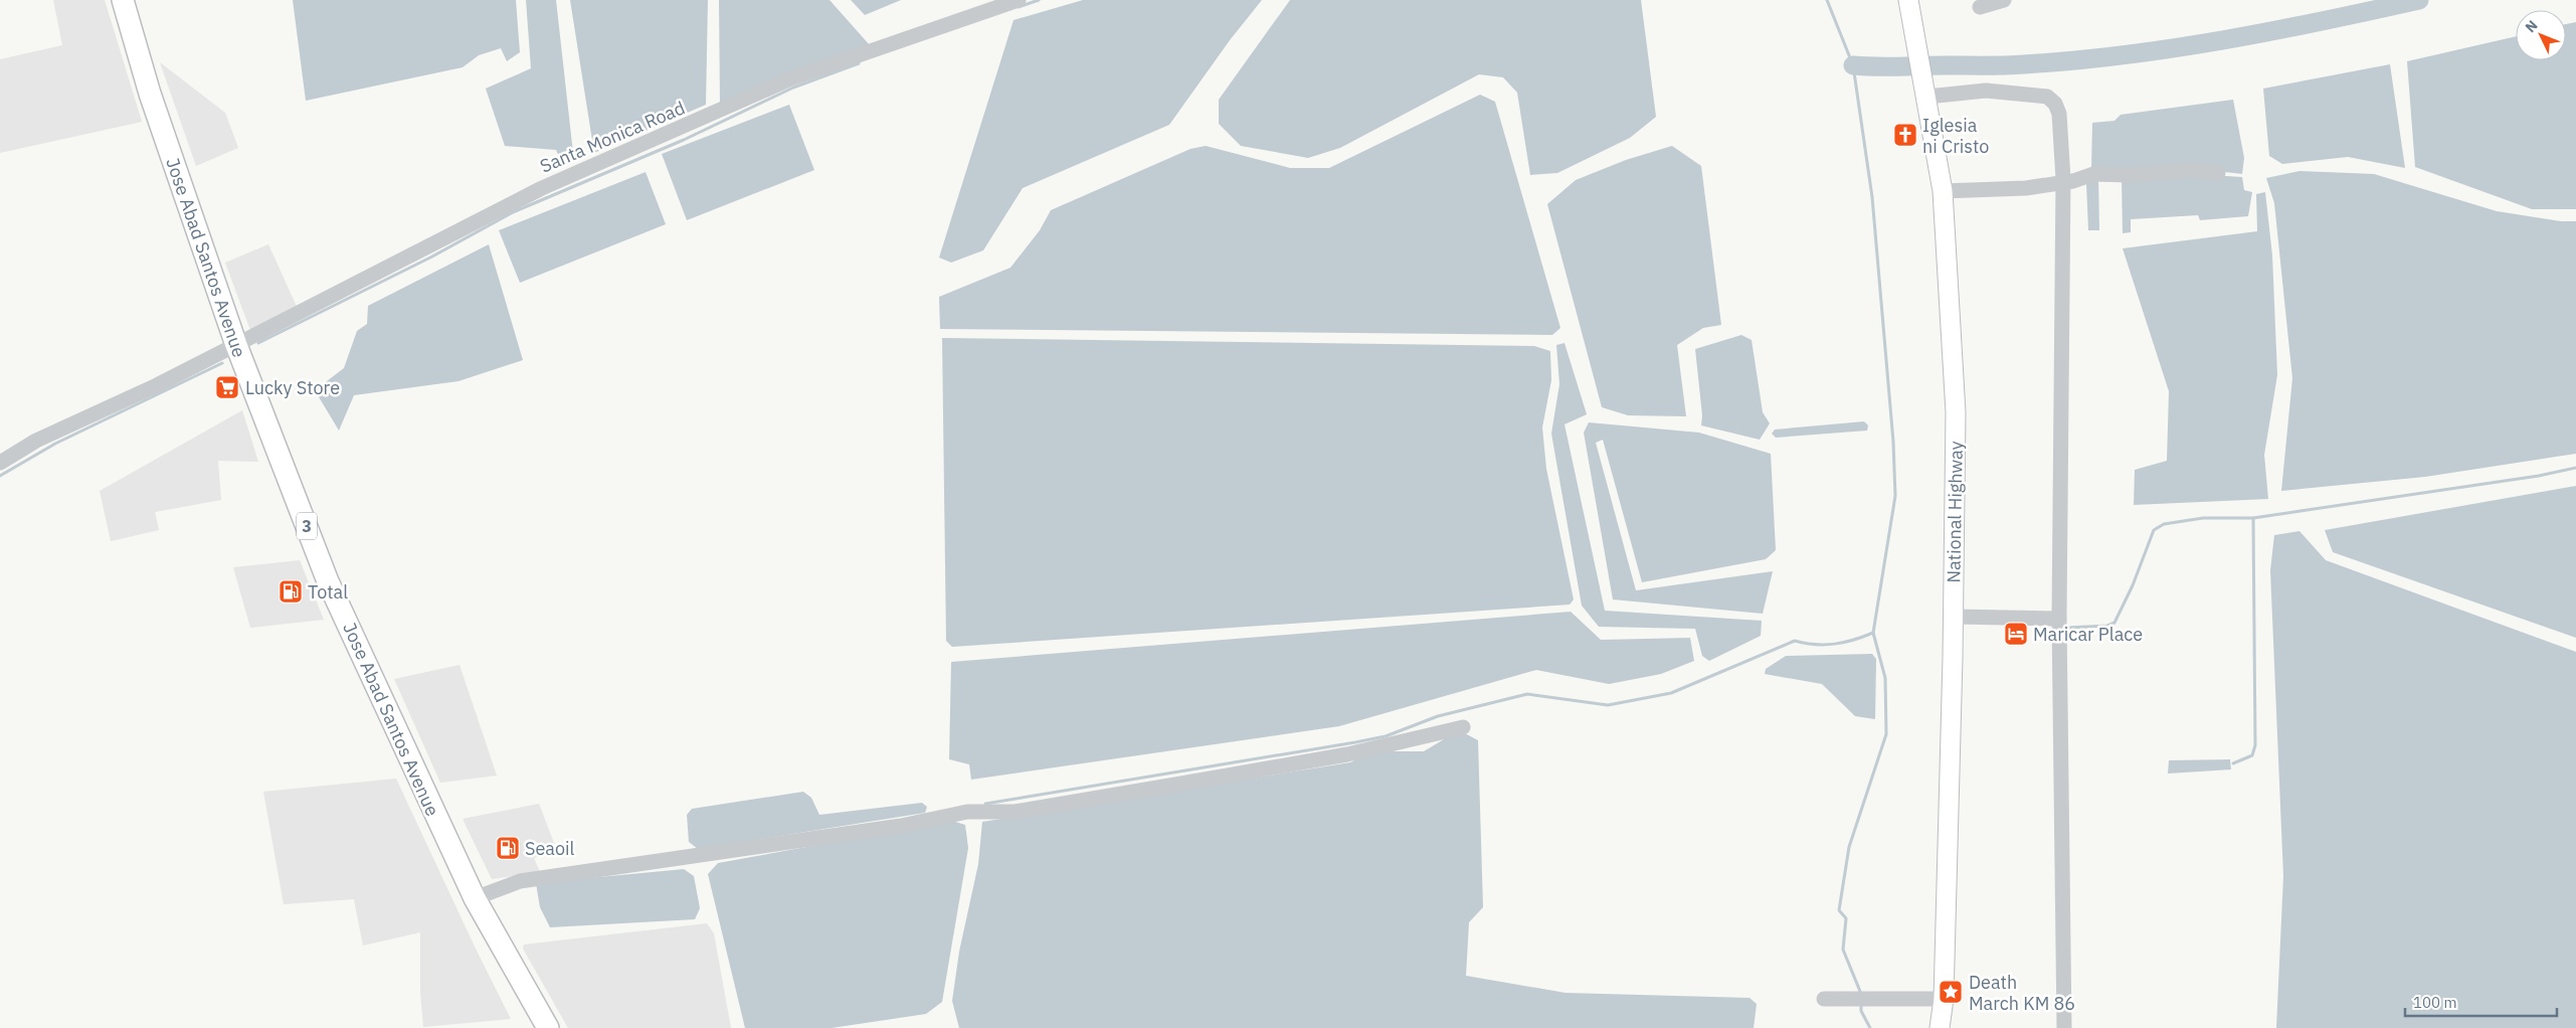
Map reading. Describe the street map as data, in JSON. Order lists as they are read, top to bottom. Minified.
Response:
{"streets":{"highway":["Jose Abad Santos Avenue","3"],"main road":["National Highway"],"street":["Santa Monica Road"]},"crossings":[["Santa Monica Road","Jose Abad Santos Avenue"]],"places":{"church":["Iglesia ni Cristo"],"supermarket":["Lucky Store"],"fuel station":["Total","Seaoil"],"hotel":["Maricar Place"],"place":["Death March KM 86"]},"scale_bar":"100 m","north":"top left"}
